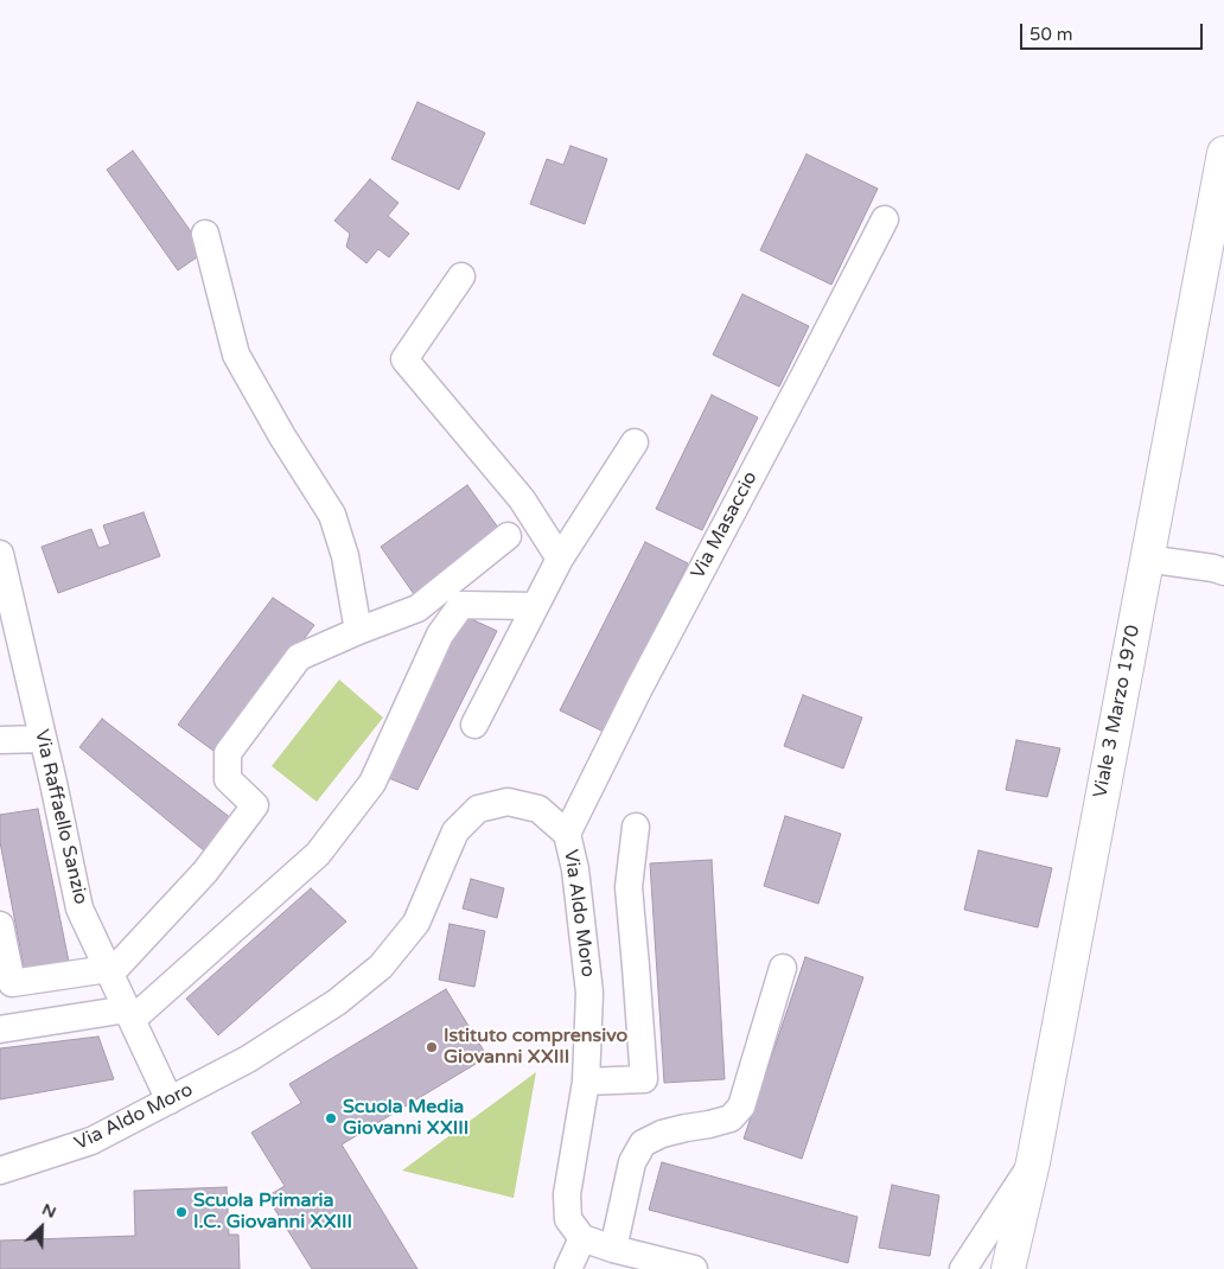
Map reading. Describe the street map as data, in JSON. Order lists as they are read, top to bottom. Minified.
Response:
{"streets":{"main road":["Viale 3 Marzo 1970"],"street":["Via Masaccio","Via Raffaello Sanzio","Via Aldo Moro"]},"crossings":[["Via Masaccio","Via Aldo Moro"],["Via Raffaello Sanzio","Via Aldo Moro"]],"places":["Istituto comprensivo Giovanni XXIII","Scuola Media Giovanni XXIII","Scuola Primaria I.C. Giovanni XXIII"],"scale_bar":"50 m","north":"top right"}
